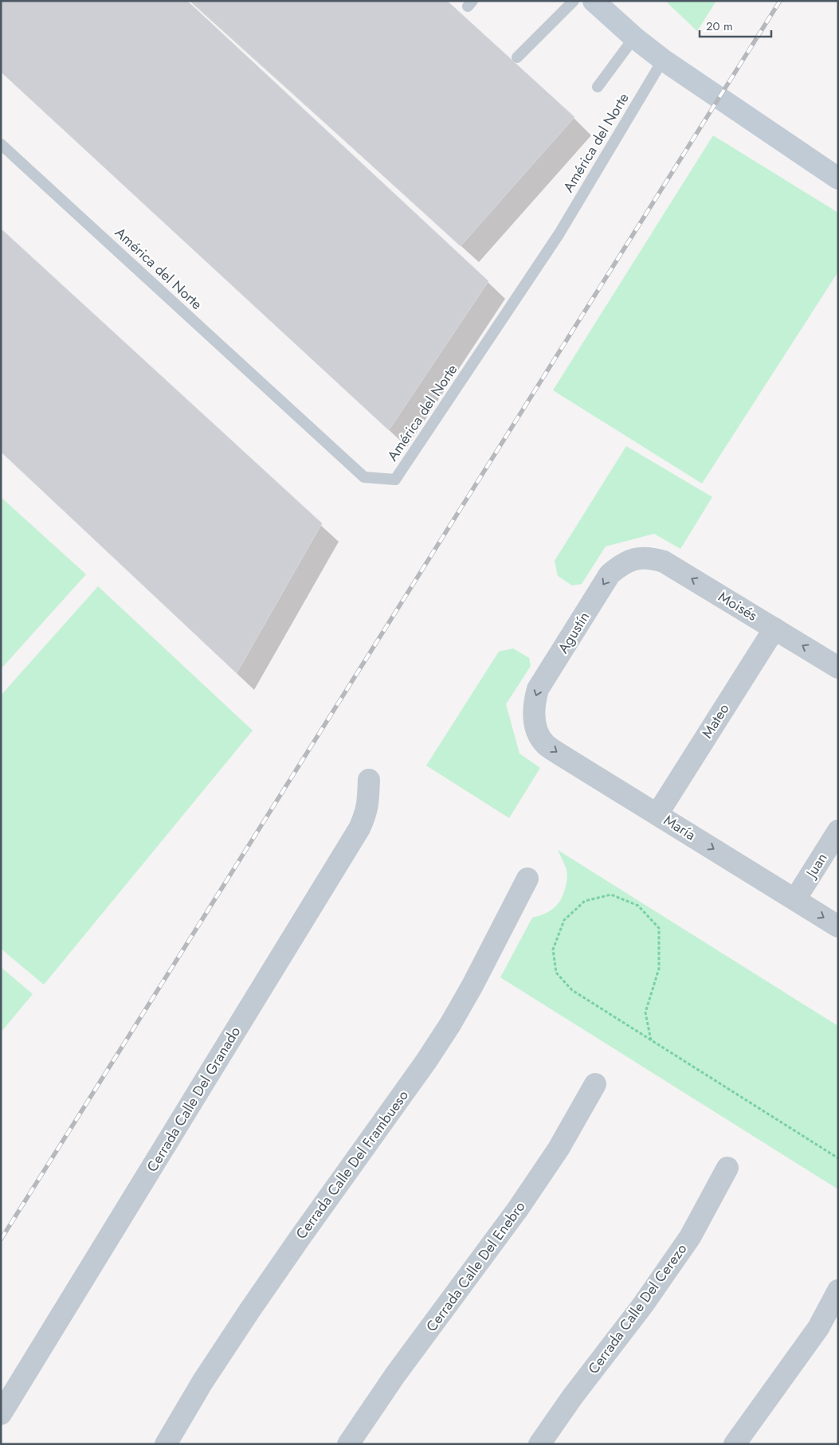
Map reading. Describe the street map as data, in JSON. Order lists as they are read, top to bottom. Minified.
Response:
{"streets":{"street":["Moisés","Agustín","Mateo","María","Juan","Cerrada Calle Del Granado","Cerrada Calle Del Frambueso","Cerrada Calle Del Enebro","Cerrada Calle Del Cerezo"],"lane":["América del Norte"]},"crossings":[["Moisés","Agustín"],["Moisés","Mateo"],["Agustín","María"],["Mateo","María"],["María","Juan"]],"one_way":["Moisés","Agustín","María"],"scale_bar":"20 m"}
